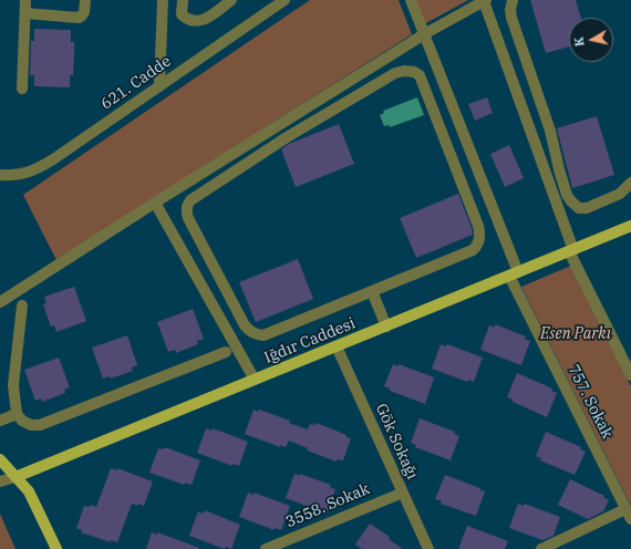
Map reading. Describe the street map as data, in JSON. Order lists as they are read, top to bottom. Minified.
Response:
{"streets":{"main road":["Iğdır Caddesi"],"street":["621. Cadde","757. Sokak","Gök Sokağı","3558. Sokak"]},"crossings":[["Iğdır Caddesi","757. Sokak"],["Iğdır Caddesi","Gök Sokağı"],["Gök Sokağı","3558. Sokak"]],"parks":["Esen Parkı"],"north":"left"}
